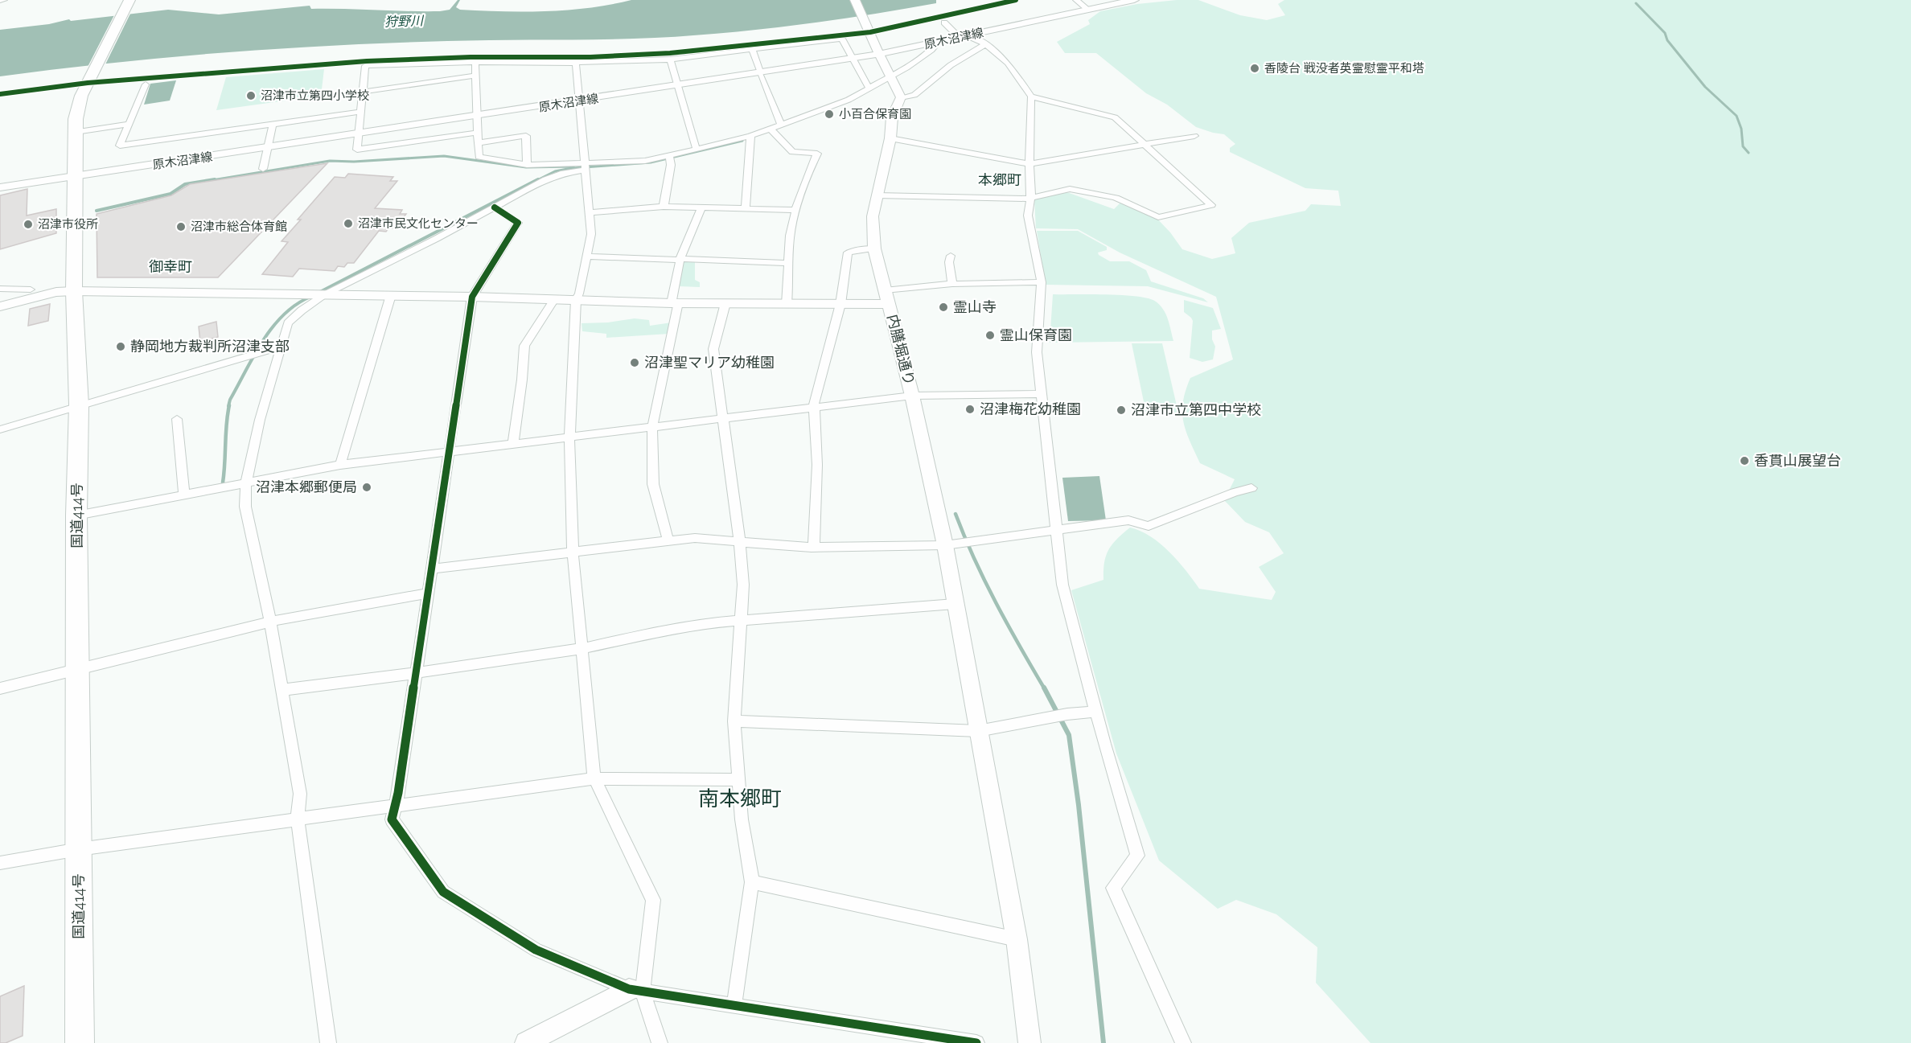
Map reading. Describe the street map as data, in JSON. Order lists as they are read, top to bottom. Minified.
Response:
{"streets":{"highway":["国道414号"],"street":["原木沼津線","内膳堀通り"]},"crossings":[["原木沼津線","国道414号"]],"districts":["本郷町","御幸町","南本郷町"],"water":["狩野川"],"places":["香陵台 戦没者英霊慰霊平和塔","沼津市立第四小学校","小百合保育園","沼津市民文化センター","沼津市役所","沼津市総合体育館","霊山寺","霊山保育園","静岡地方裁判所沼津支部","沼津聖マリア幼稚園","沼津梅花幼稚園","沼津市立第四中学校","香貫山展望台","沼津本郷郵便局"]}
